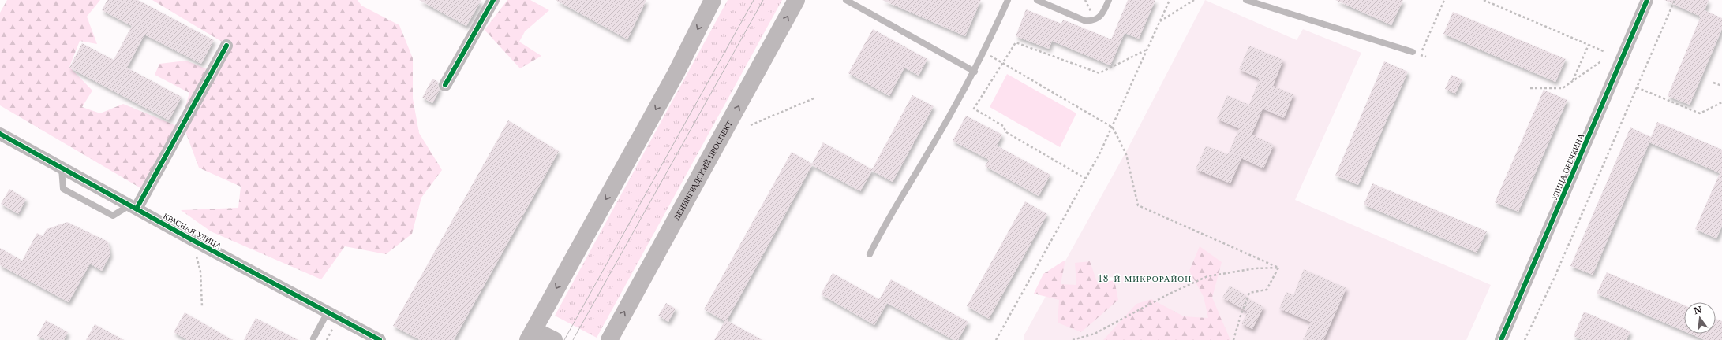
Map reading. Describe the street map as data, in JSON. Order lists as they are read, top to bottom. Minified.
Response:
{"streets":{"main road":["ЛЕНИНГРАДСКИЙ ПРОСПЕКТ"],"street":["УЛИЦА ОРЕЧКИНА","КРАСНАЯ УЛИЦА"]},"districts":["18-Й МИКРОРАЙОН"],"north":"top"}
